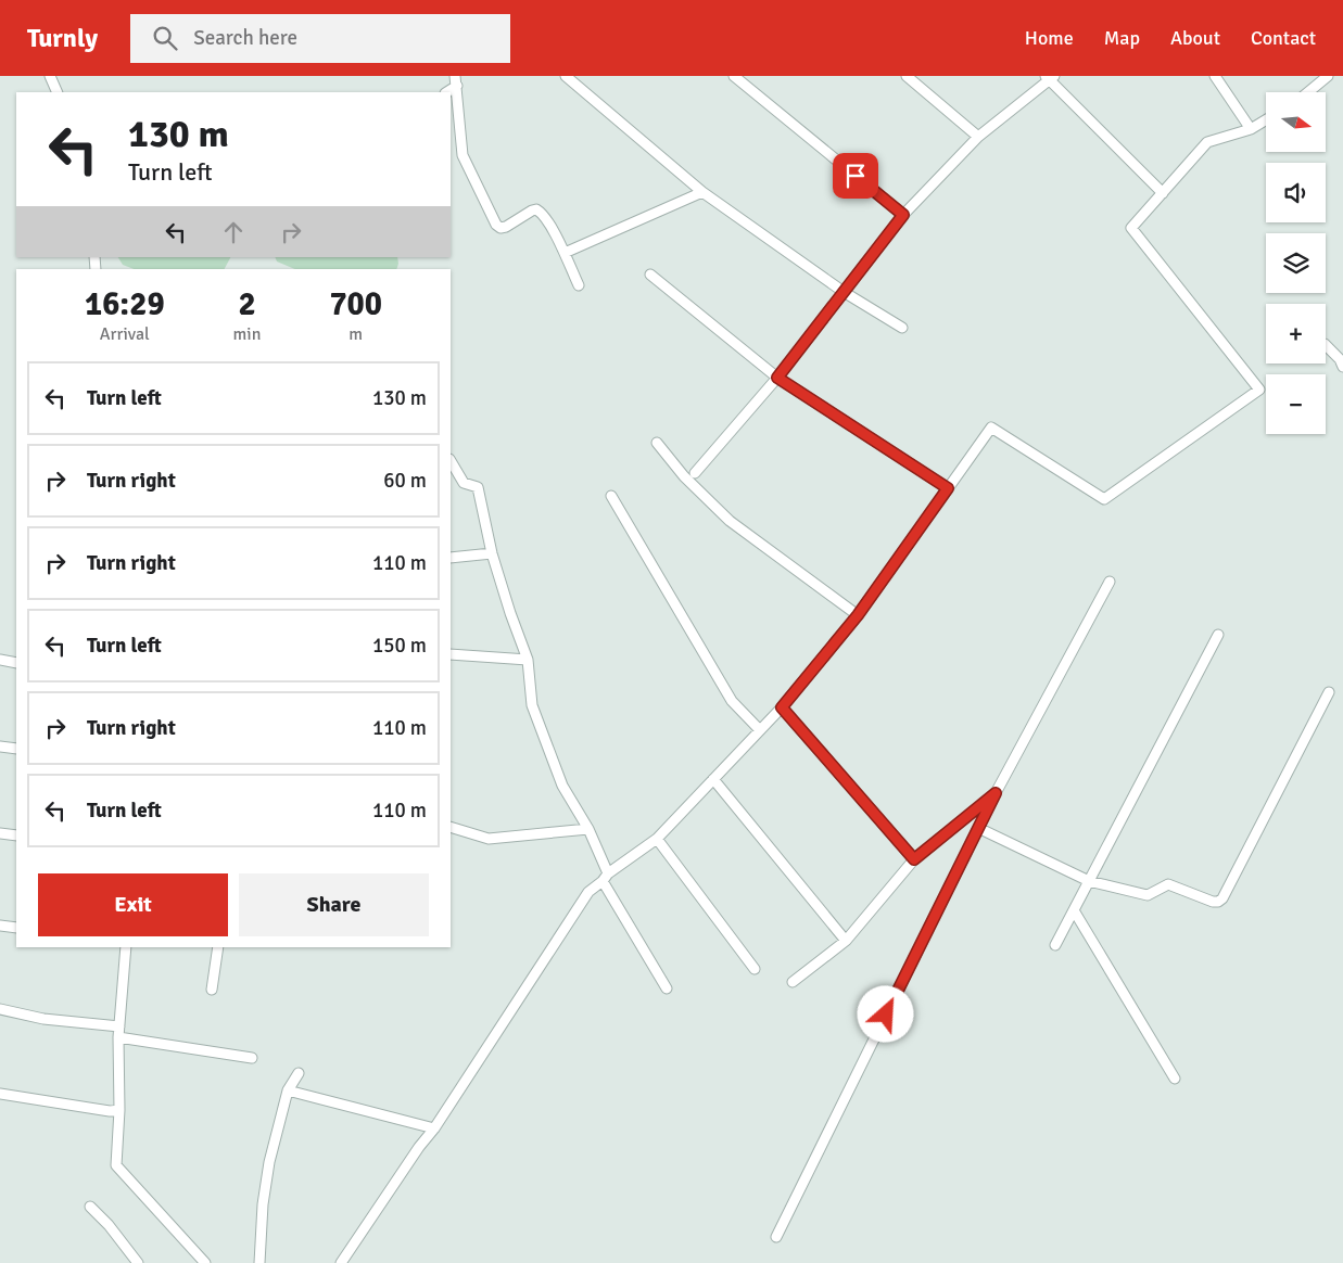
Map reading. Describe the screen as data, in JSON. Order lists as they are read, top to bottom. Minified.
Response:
{"north":"right","page":{"header":"Turnly","search":"Search here","nav":["Home","Map","About","Contact"],"map_buttons":["+","−"],"turn":["130 m","Turn left"],"eta":["16:29","Arrival","2","min","700","m"],"list":[{"name":"Turn left","value":"130 m"},{"name":"Turn right","value":"60 m"},{"name":"Turn right","value":"110 m"},{"name":"Turn left","value":"150 m"},{"name":"Turn right","value":"110 m"},{"name":"Turn left","value":"110 m"}],"buttons":["Exit","Share"]}}
